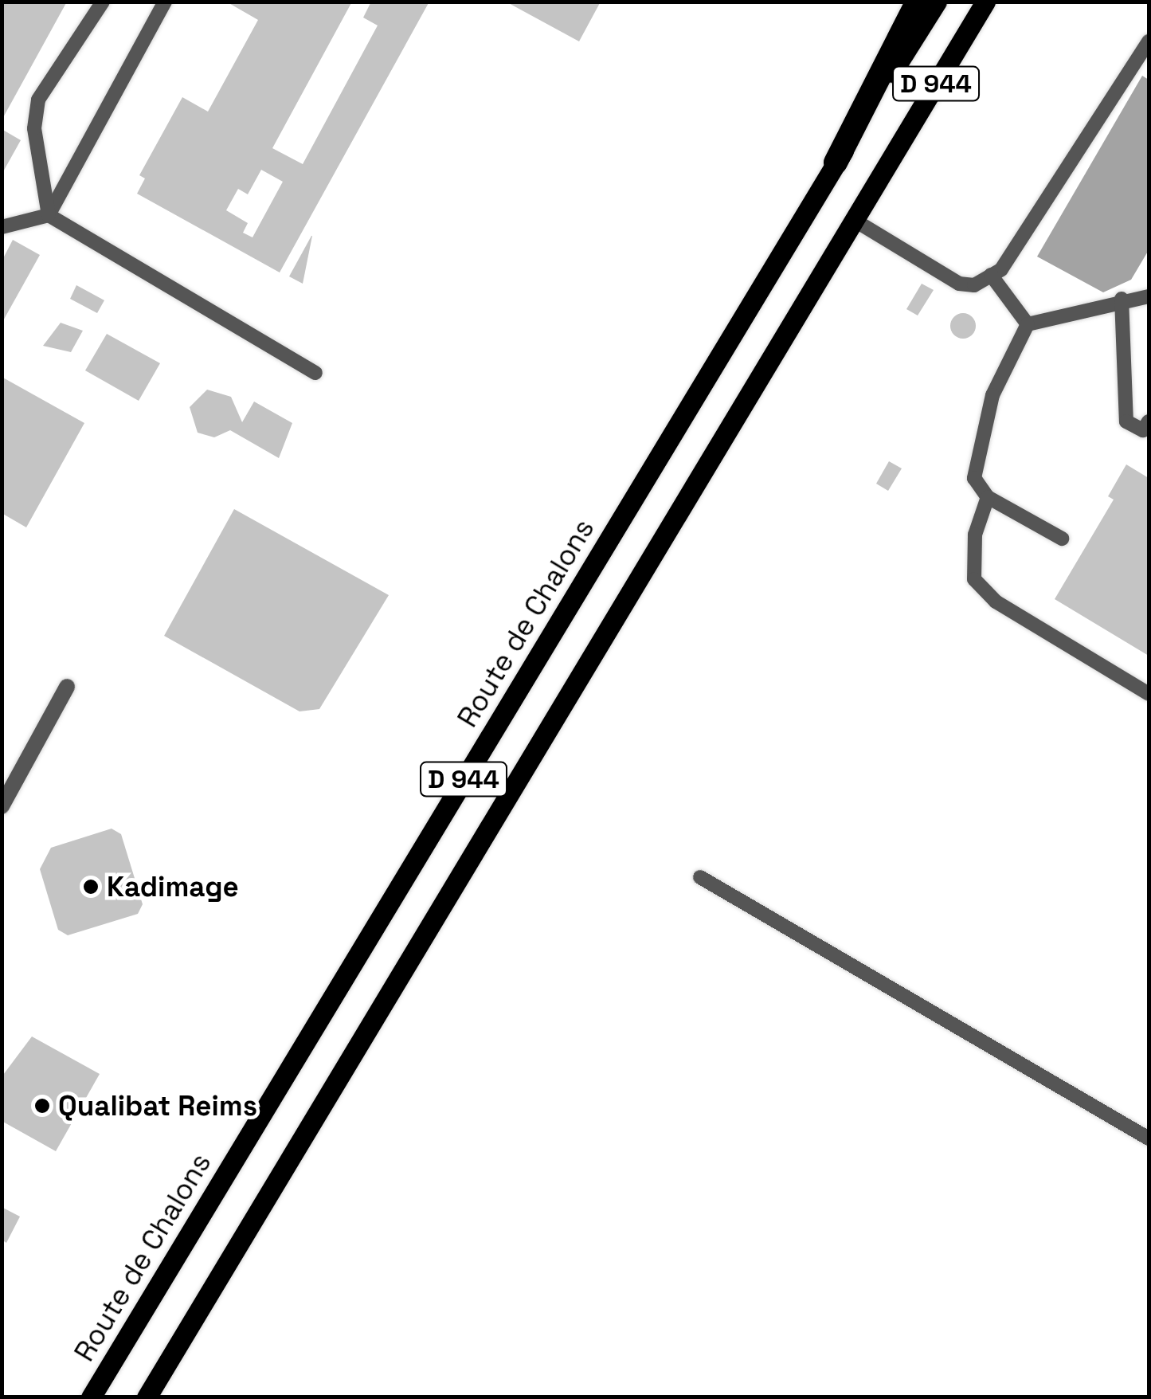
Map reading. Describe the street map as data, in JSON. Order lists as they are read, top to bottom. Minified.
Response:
{"streets":{"main road":["D 944","Route de Chalons"]},"places":["Kadimage","Qualibat Reims"]}
